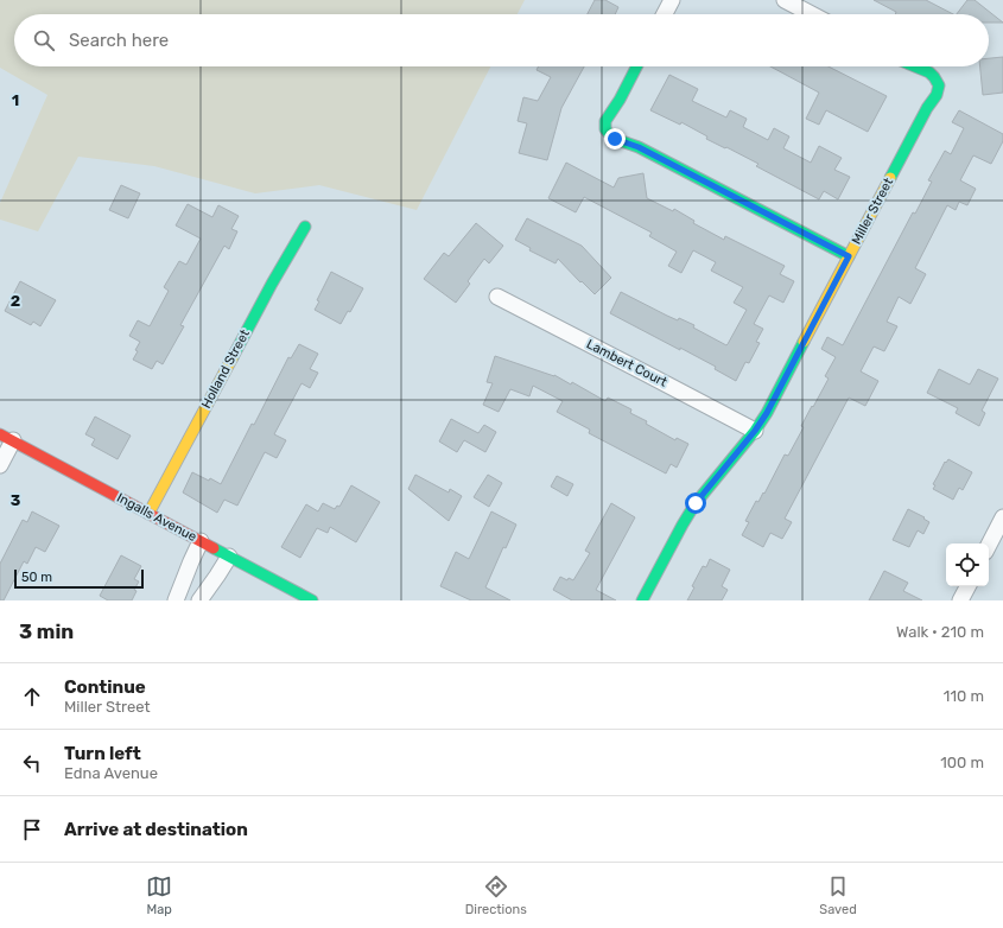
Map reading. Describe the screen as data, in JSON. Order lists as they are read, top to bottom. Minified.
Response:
{"streets":{"street":["Miller Street","Lambert Court","Holland Street","Ingalls Avenue"]},"crossings":[["Miller Street","Lambert Court"],["Holland Street","Ingalls Avenue"]],"scale_bar":"50 m","page":{"search":"Search here","scale":"50 m","heading":["3 min","Walk · 210 m"],"list":[["Continue","Miller Street","110 m"],["Turn left","Edna Avenue","100 m"],"Arrive at destination"],"nav":["Map","Directions","Saved"]},"grid":{"rows":["1","2","3"]}}
